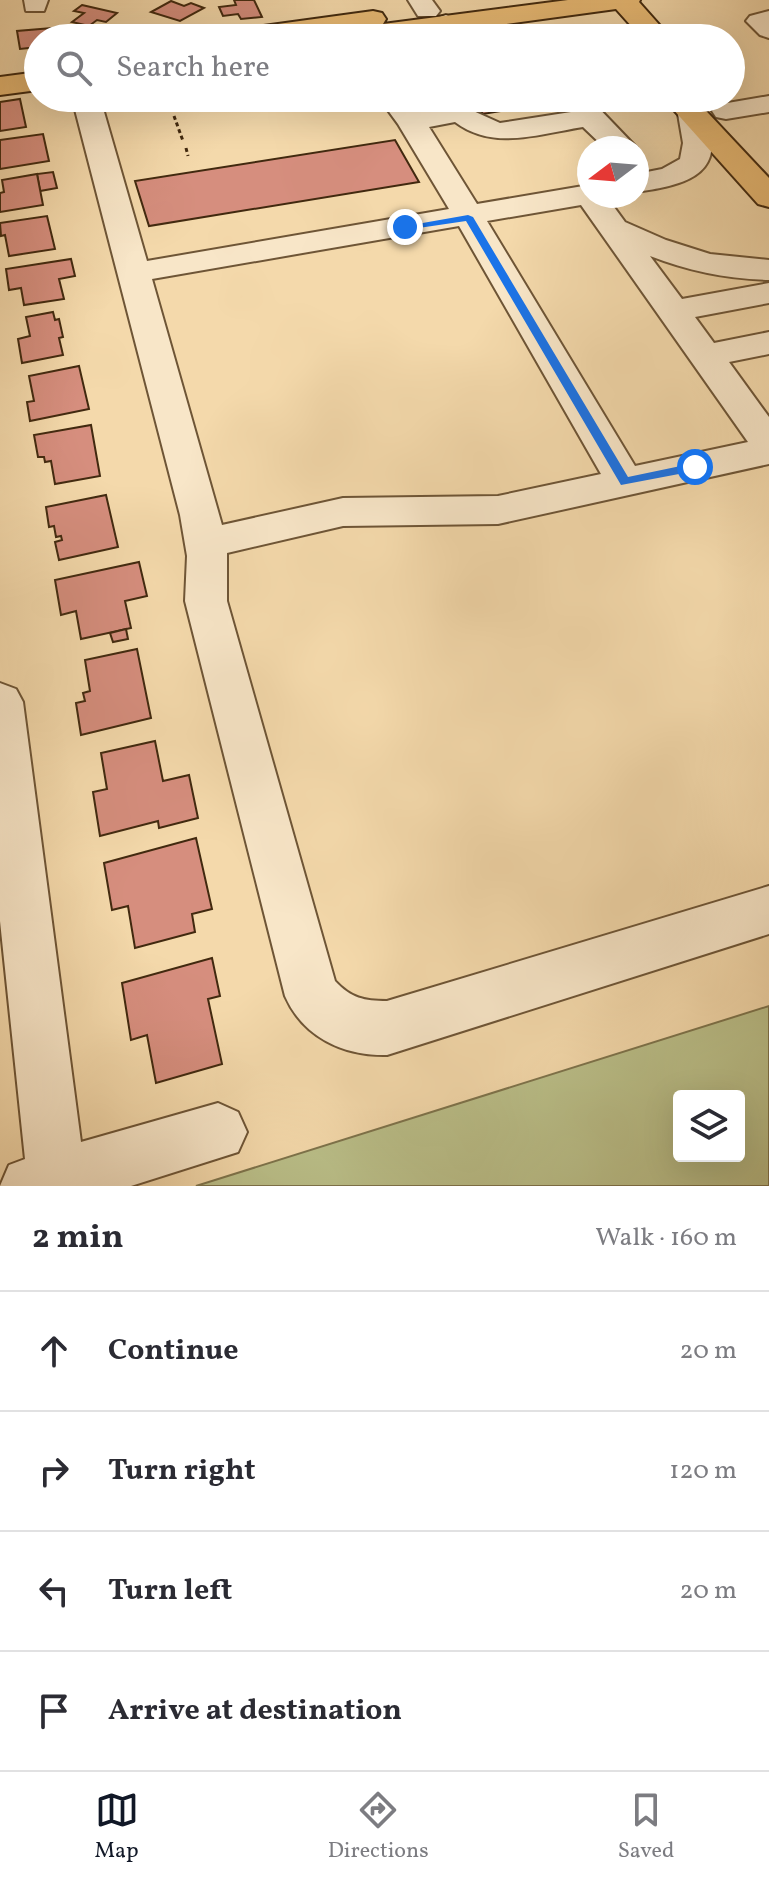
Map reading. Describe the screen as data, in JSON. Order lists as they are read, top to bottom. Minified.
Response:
{"north":"left","page":{"search":"Search here","heading":["2 min","Walk · 160 m"],"list":[["Continue","20 m"],["Turn right","120 m"],["Turn left","20 m"],"Arrive at destination"],"nav":["Map","Directions","Saved"]}}
